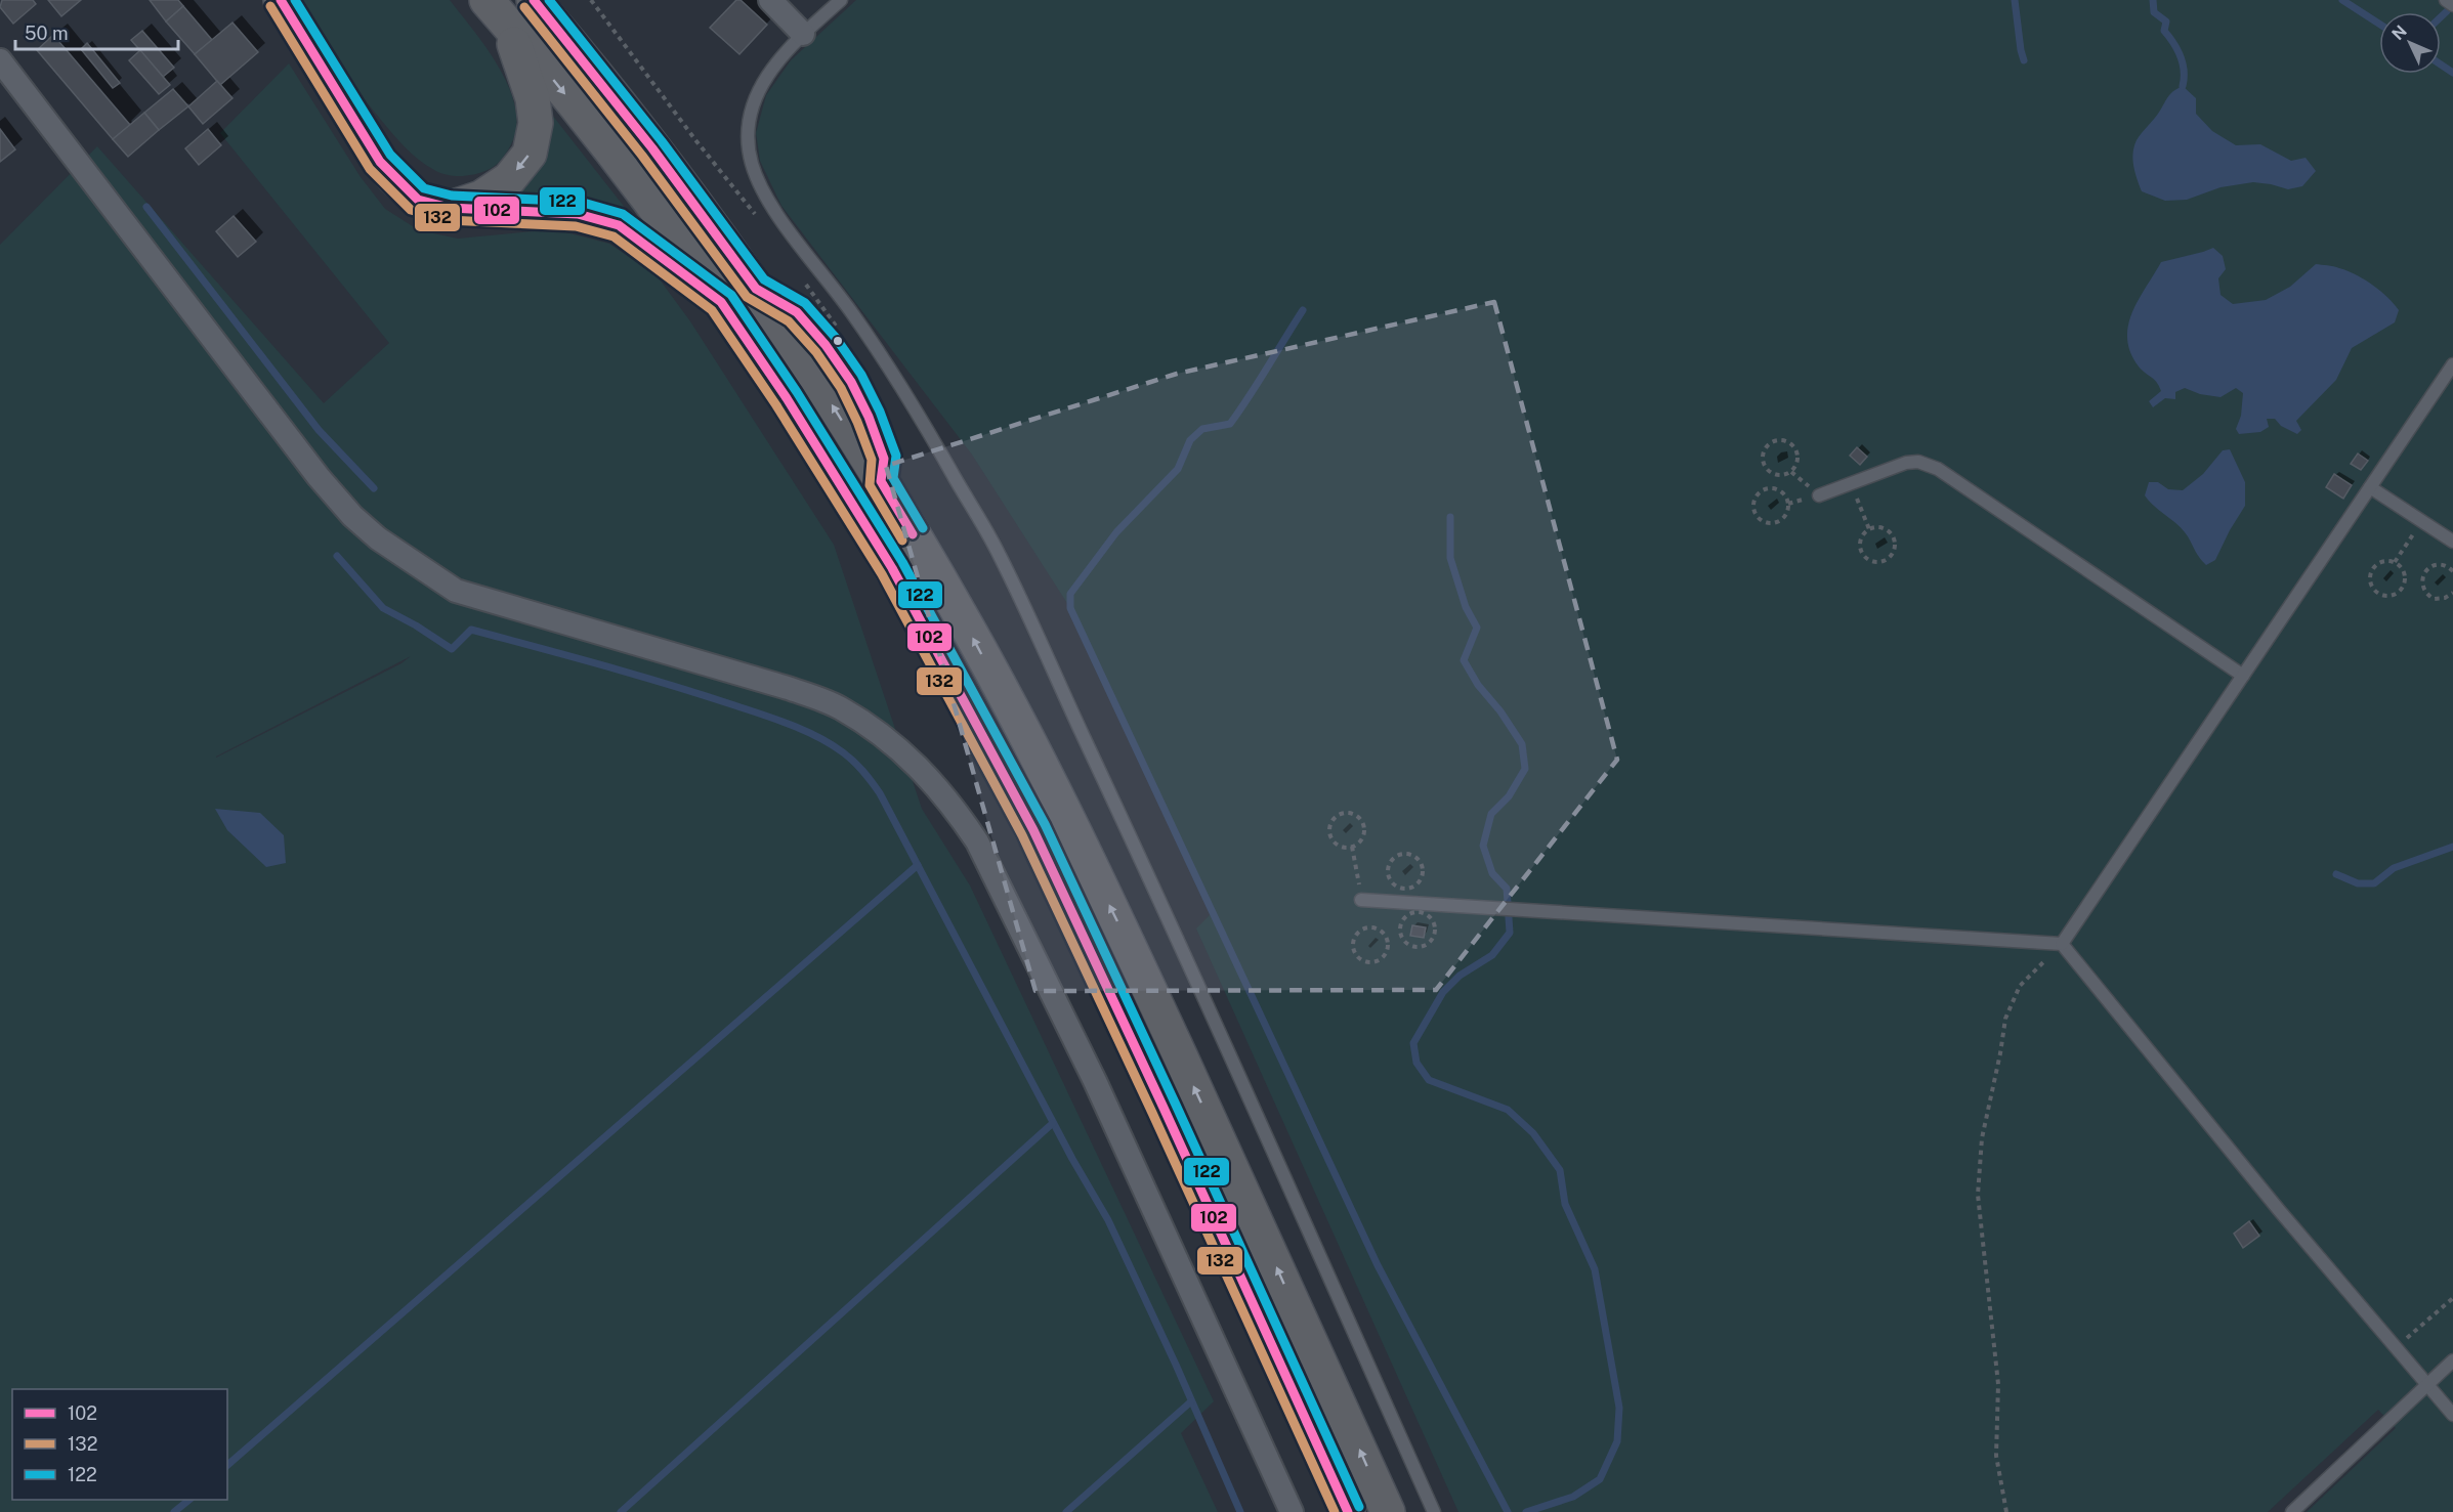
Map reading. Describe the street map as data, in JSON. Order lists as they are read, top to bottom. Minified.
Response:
{"lines":["transit line 102","transit line 122","transit line 132"],"legend":["102","132","122"],"scale_bar":"50 m","north":"top left"}
